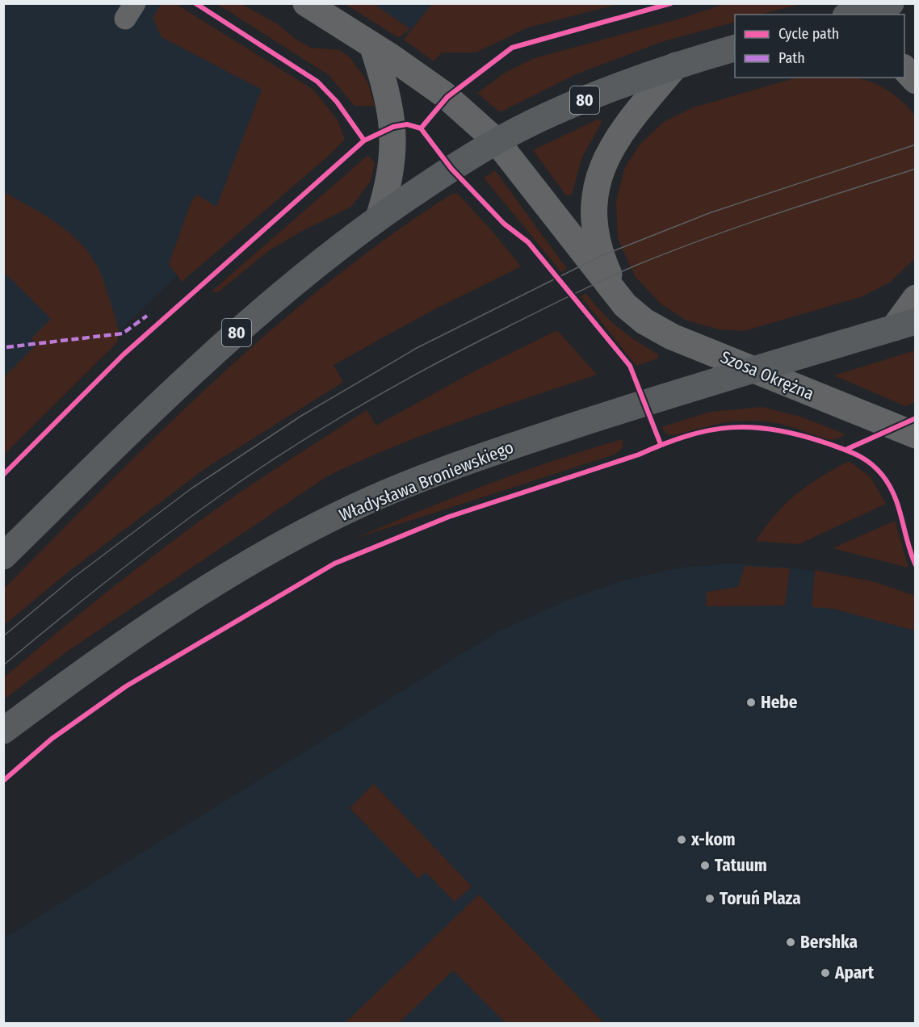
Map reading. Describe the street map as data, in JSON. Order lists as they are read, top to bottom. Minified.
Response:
{"streets":{"main road":["80","Władysława Broniewskiego"],"street":["Szosa Okrężna"]},"crossings":[["80","Szosa Okrężna"],["Szosa Okrężna","Władysława Broniewskiego"]],"places":["Hebe","x-kom","Tatuum","Toruń Plaza","Bershka","Apart"],"legend":["Cycle path","Path"]}
